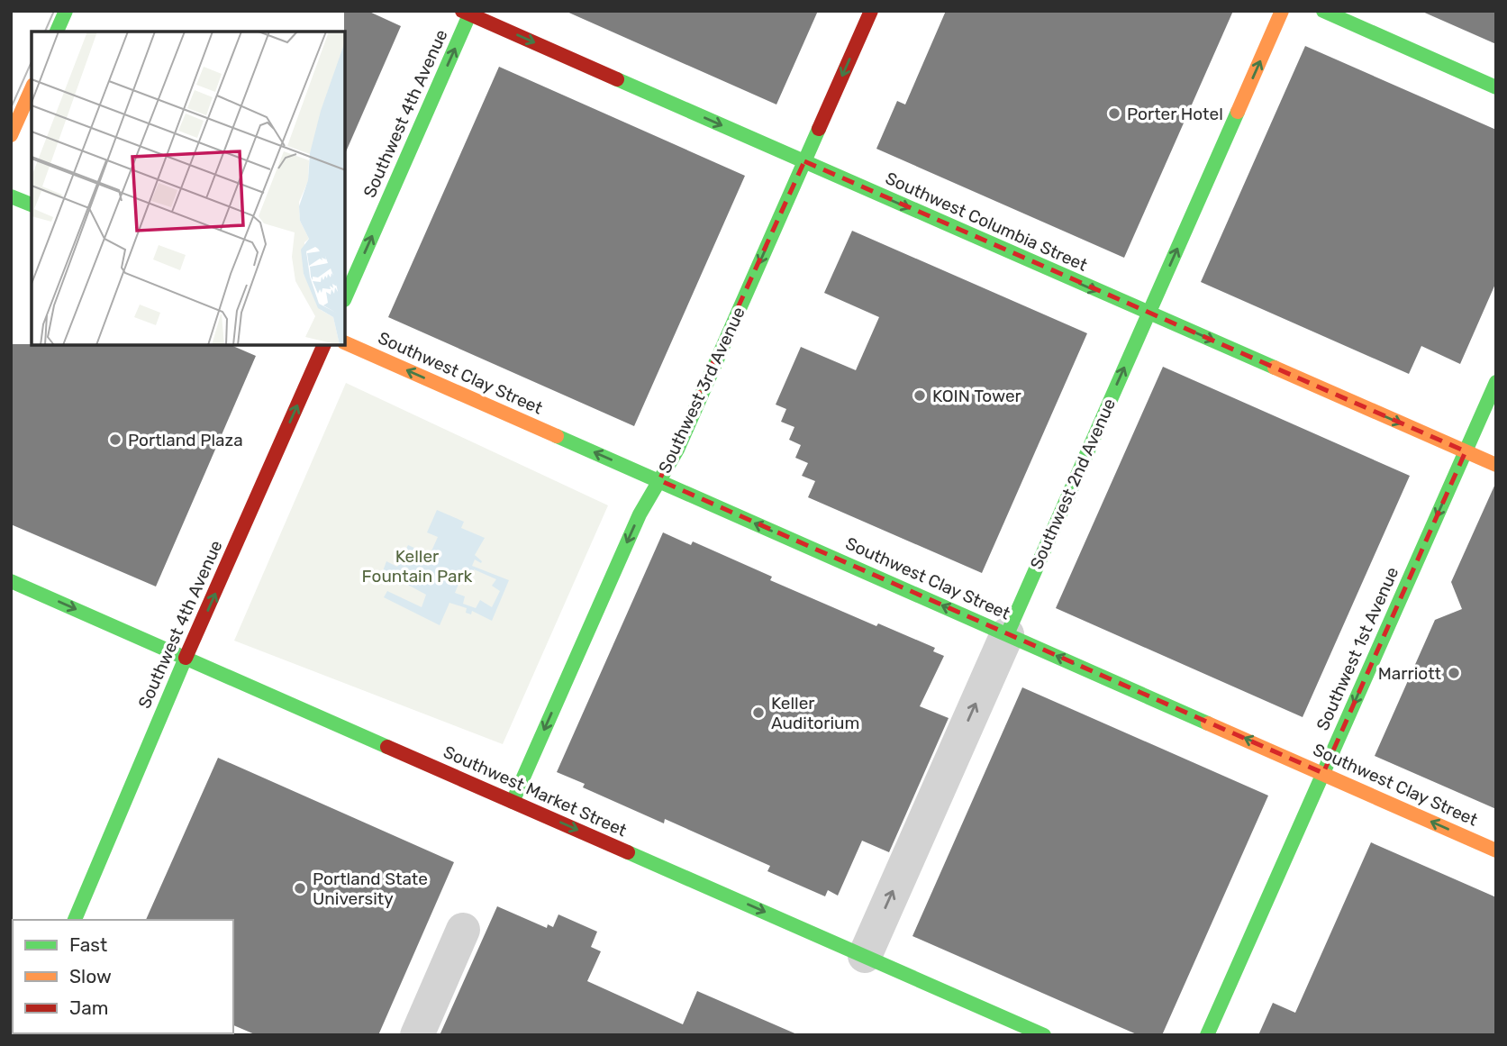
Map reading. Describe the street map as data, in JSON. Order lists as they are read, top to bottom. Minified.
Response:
{"streets":{"main road":["Southwest 4th Avenue","Southwest Columbia Street","Southwest Clay Street","Southwest 3rd Avenue","Southwest 2nd Avenue","Southwest 1st Avenue","Southwest Market Street"]},"crossings":[["Southwest 4th Avenue","Southwest Columbia Street"],["Southwest 4th Avenue","Southwest Market Street"],["Southwest Columbia Street","Southwest 3rd Avenue"],["Southwest Columbia Street","Southwest 2nd Avenue"],["Southwest Columbia Street","Southwest 1st Avenue"],["Southwest Clay Street","Southwest 3rd Avenue"],["Southwest Clay Street","Southwest 2nd Avenue"],["Southwest Clay Street","Southwest 1st Avenue"],["Southwest 3rd Avenue","Southwest Market Street"],["Southwest 2nd Avenue","Southwest Market Street"]],"one_way":["Southwest 4th Avenue","Southwest Columbia Street","Southwest Clay Street","Southwest 3rd Avenue","Southwest 2nd Avenue","Southwest 1st Avenue","Southwest Market Street"],"parks":["Keller Fountain Park"],"places":["Porter Hotel","KOIN Tower","Portland Plaza","Marriott","Keller Auditorium","Portland State University"],"legend":["Fast","Slow","Jam"]}
